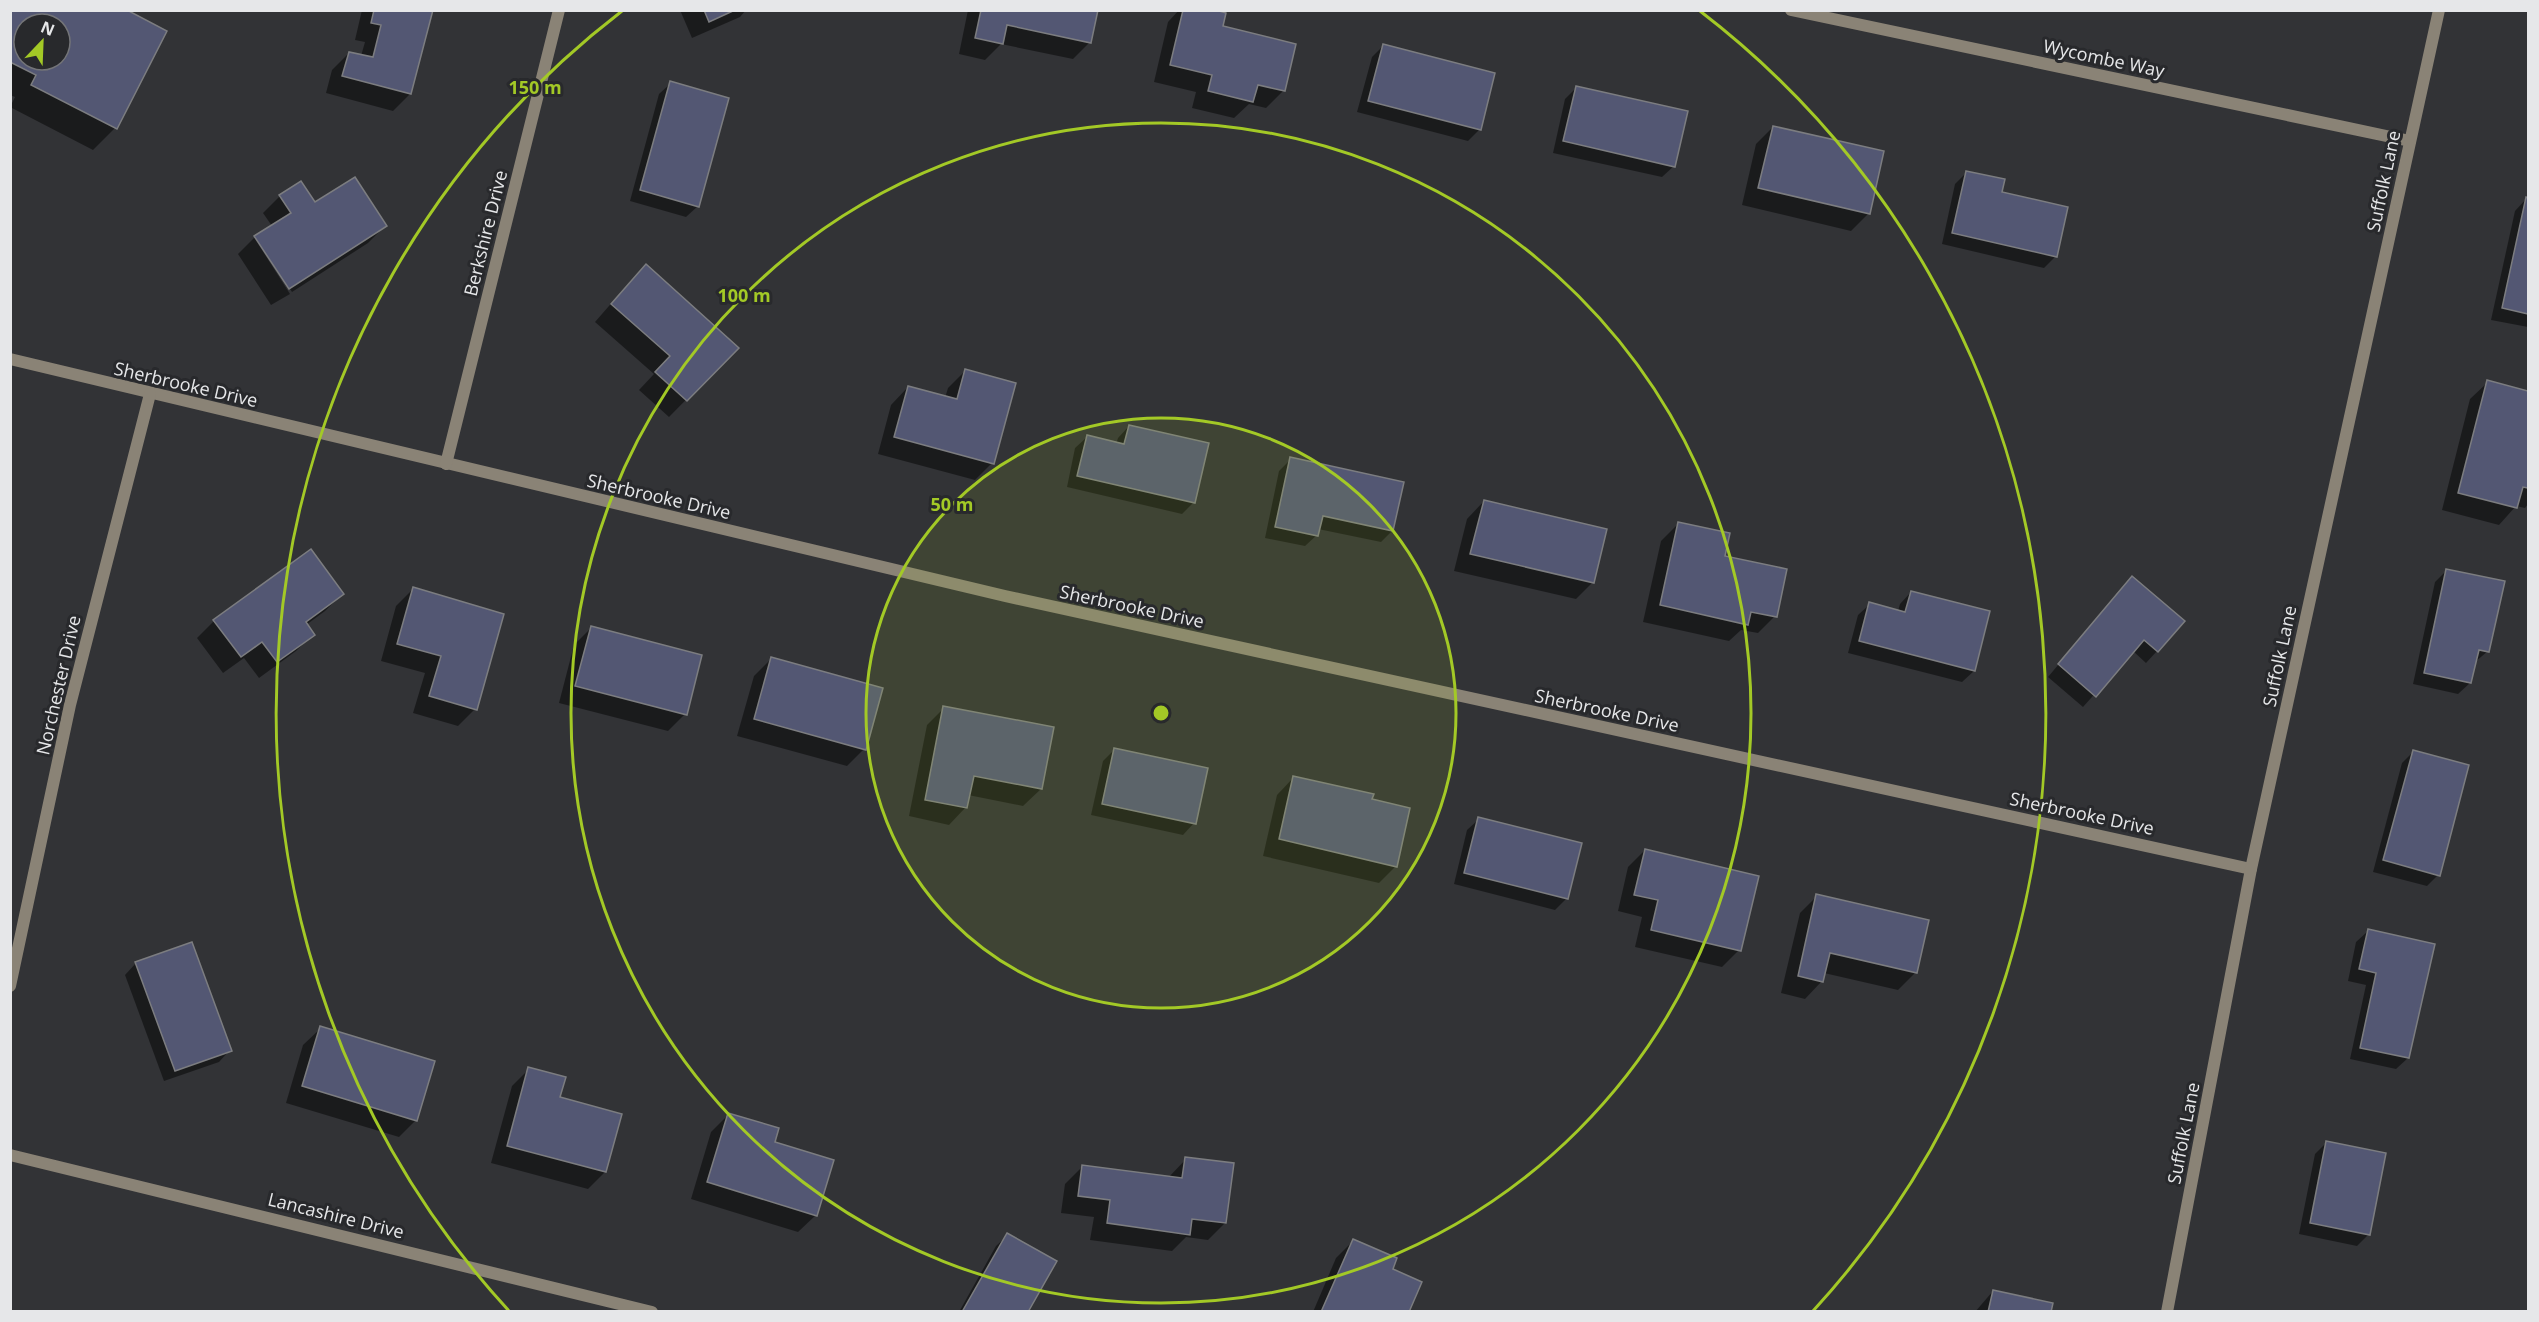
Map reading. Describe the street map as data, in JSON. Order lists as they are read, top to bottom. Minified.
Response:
{"streets":{"street":["Wycombe Way","Suffolk Lane","Berkshire Drive","Sherbrooke Drive","Norchester Drive","Lancashire Drive"]},"crossings":[["Wycombe Way","Suffolk Lane"],["Suffolk Lane","Sherbrooke Drive"],["Berkshire Drive","Sherbrooke Drive"],["Sherbrooke Drive","Norchester Drive"]],"north":"top right","rings":["150 m","100 m","50 m"]}
